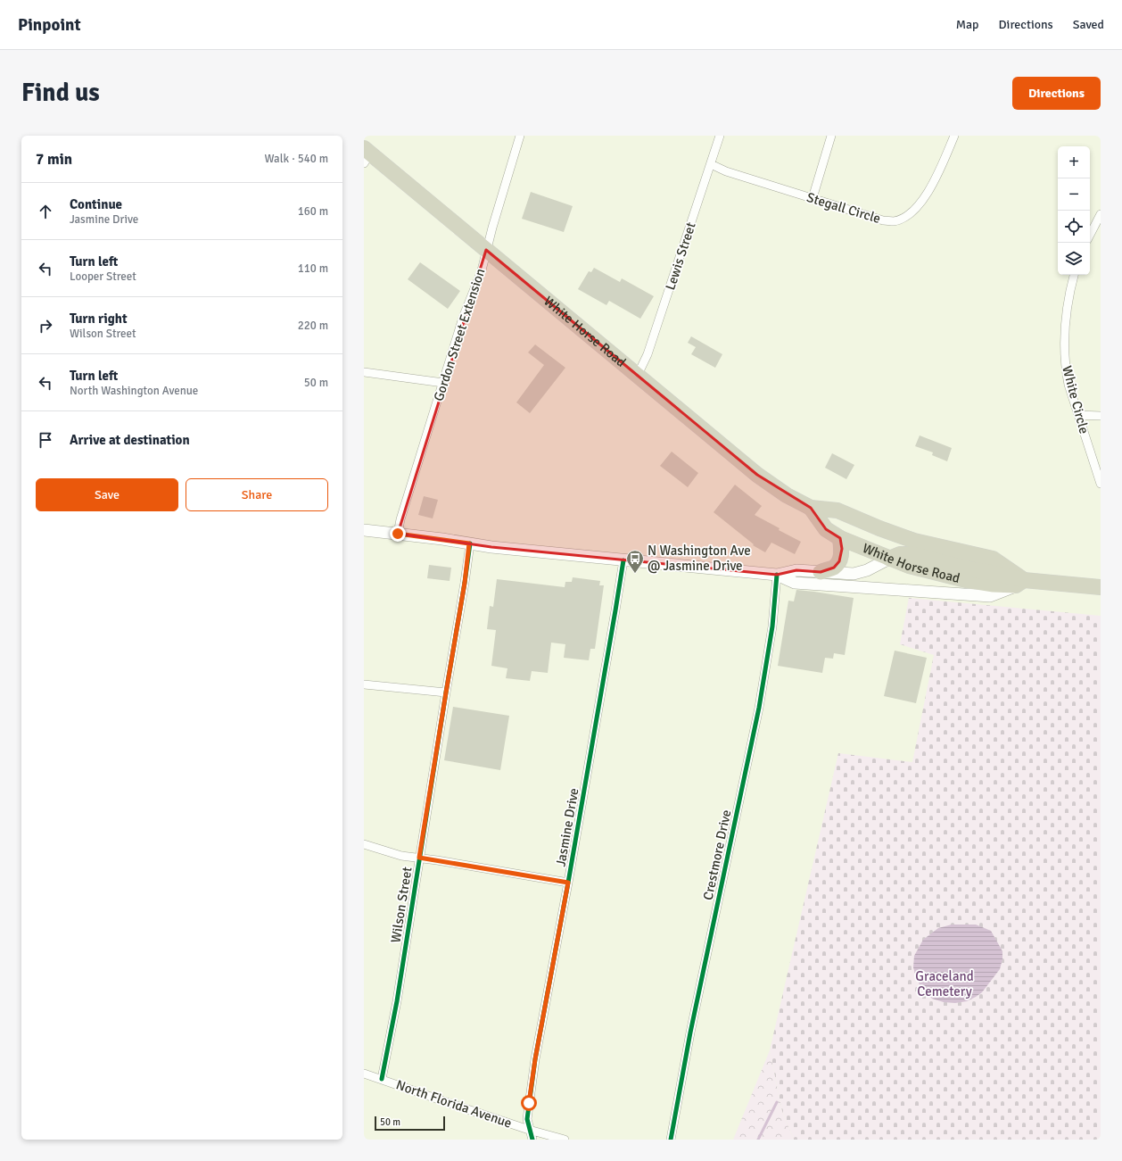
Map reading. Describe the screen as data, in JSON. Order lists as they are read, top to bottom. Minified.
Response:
{"streets":{"highway":["White Horse Road"],"street":["Stegall Circle","Lewis Street","Gordon Street Extension","White Circle","Jasmine Drive","Crestmore Drive","Wilson Street","North Florida Avenue"]},"crossings":[["Stegall Circle","Lewis Street"],["Lewis Street","White Horse Road"],["White Horse Road","Gordon Street Extension"],["Jasmine Drive","North Florida Avenue"],["Wilson Street","North Florida Avenue"]],"parks":["Graceland Cemetery"],"places":{"bus stop":["N Washington Ave @ Jasmine Drive"]},"scale_bar":"50 m","page":{"header":"Pinpoint","nav":["Map","Directions","Saved"],"buttons":["Directions",["Save","Share"]],"title":"Find us","heading":["7 min","Walk · 540 m"],"map_buttons":["+","−"],"list":[["Continue","Jasmine Drive","160 m"],["Turn left","Looper Street","110 m"],["Turn right","Wilson Street","220 m"],["Turn left","North Washington Avenue","50 m"],"Arrive at destination"],"scale":"50 m"}}
